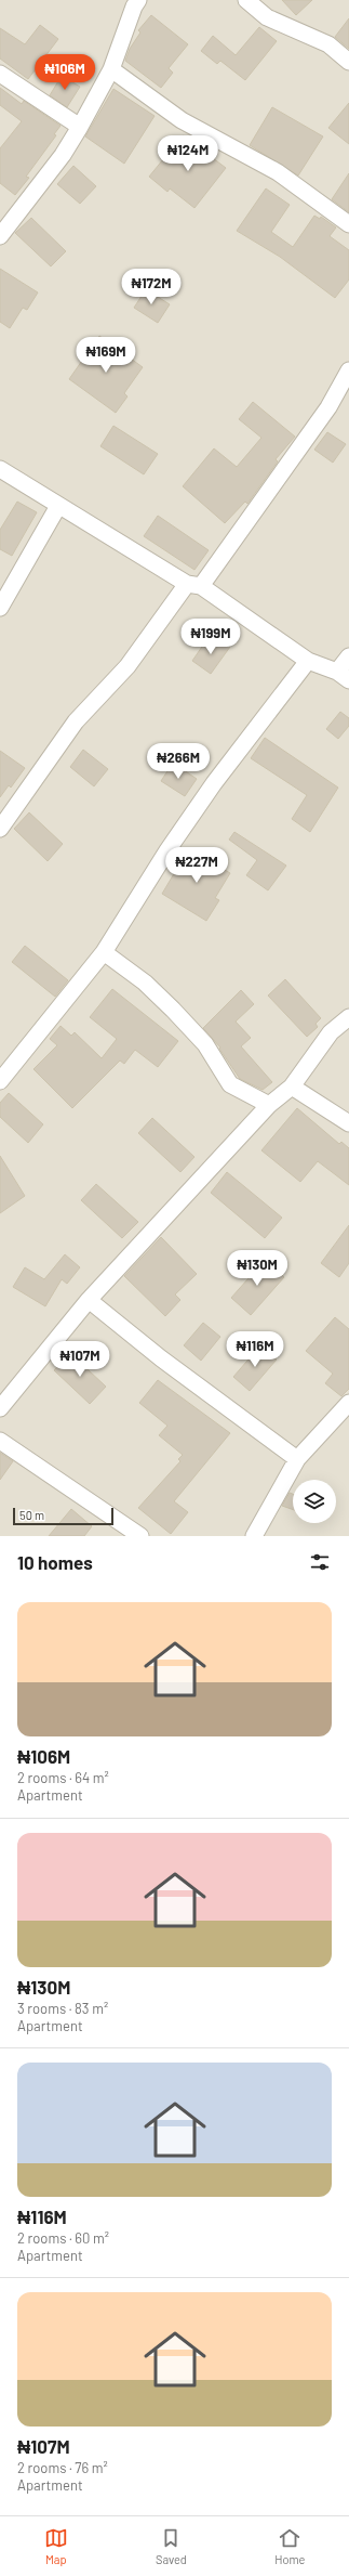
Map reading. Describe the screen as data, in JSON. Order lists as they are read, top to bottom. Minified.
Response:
{"scale_bar":"50 m","page":{"price":["₦106M","₦124M","₦172M","₦169M","₦199M","₦266M","₦227M","₦130M","₦116M","₦107M"],"scale":"50 m","heading":"10 homes","list":[{"name":"₦106M","note":"2 rooms · 64 m² · Apartment"},{"name":"₦130M","note":"3 rooms · 83 m² · Apartment"},{"name":"₦116M","note":"2 rooms · 60 m² · Apartment"},{"name":"₦107M","note":"2 rooms · 76 m² · Apartment"}],"tabs":["Map","Saved","Home"]}}
